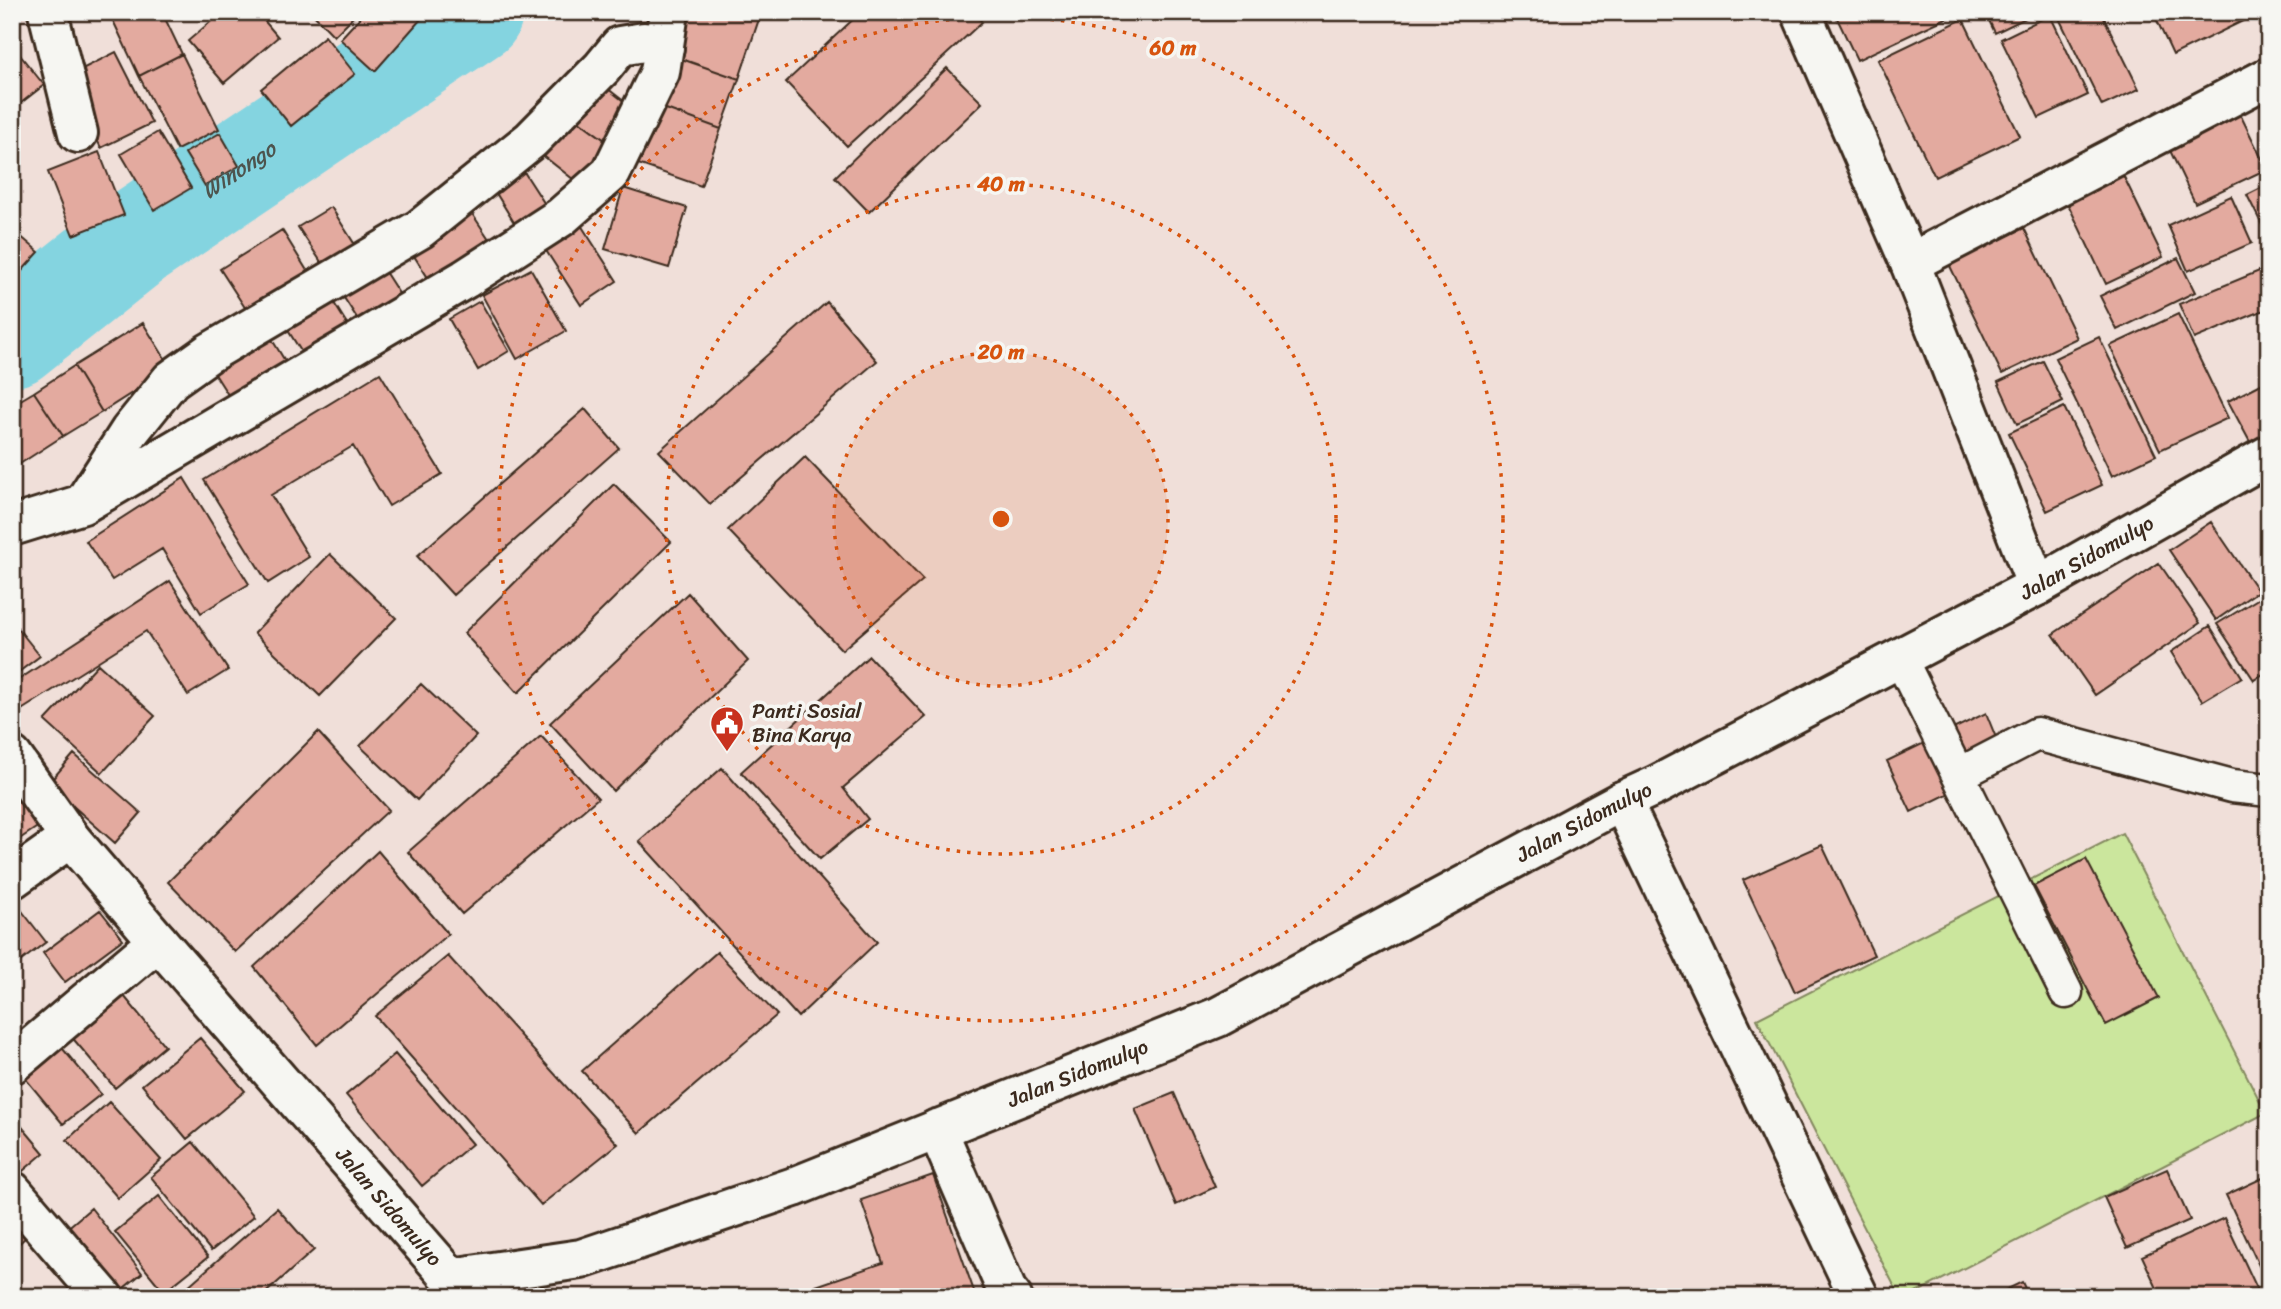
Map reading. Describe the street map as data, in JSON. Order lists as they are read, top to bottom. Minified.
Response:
{"streets":{"street":["Jalan Sidomulyo"]},"water":["Winongo"],"places":{"public building":["Panti Sosial Bina Karya"]},"rings":["60 m","40 m","20 m"]}
